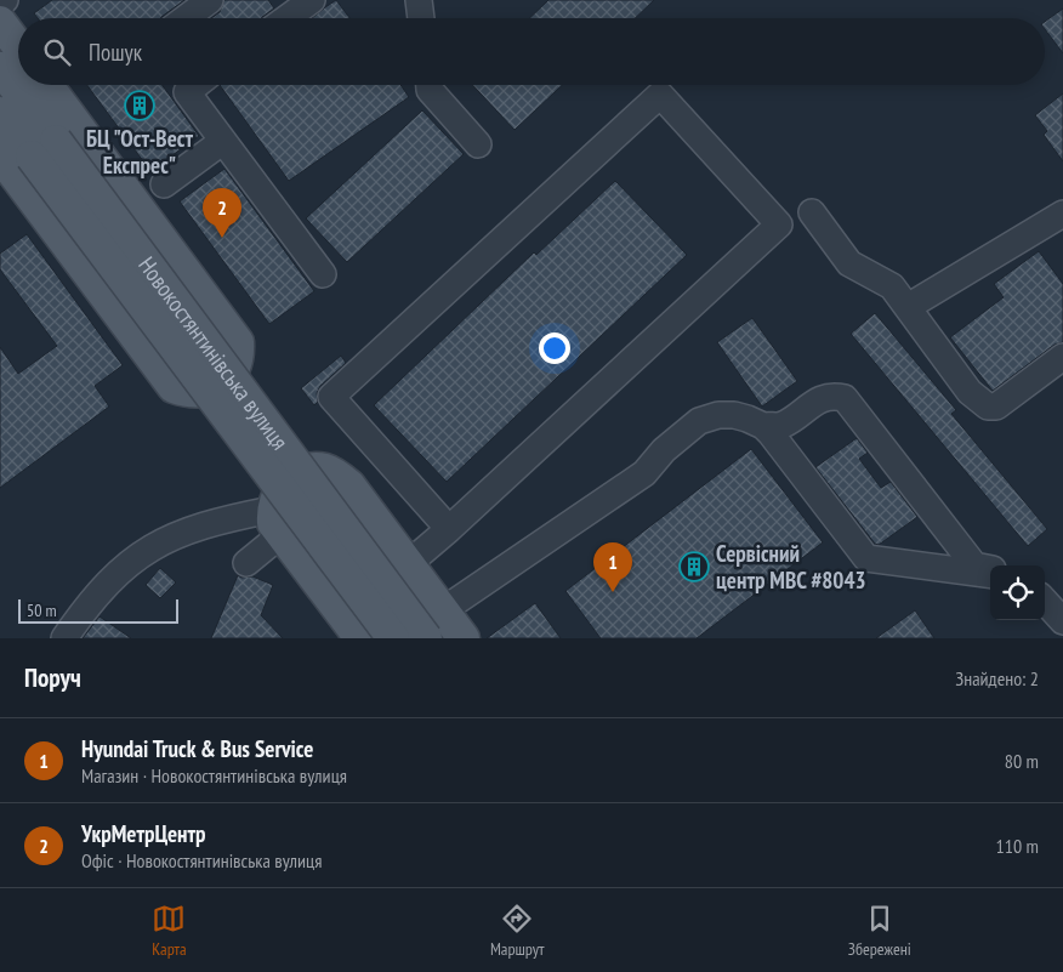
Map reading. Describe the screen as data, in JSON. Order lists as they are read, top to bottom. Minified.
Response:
{"streets":{"main road":["Новокостянтинівська вулиця"]},"places":{"building":["БЦ \"Ост-Вест Експрес\"","Сервісний центр МВС #8043"]},"scale_bar":"50 m","page":{"search":"Пошук","pins":["2","1"],"scale":"50 m","heading":["Поруч","Знайдено: 2"],"list":[{"mark":"1","name":"Hyundai Truck & Bus Service","note":"Магазин · Новокостянтинівська вулиця","value":"80 m"},{"mark":"2","name":"УкрМетрЦентр","note":"Офіс · Новокостянтинівська вулиця","value":"110 m"}],"nav":["Карта","Маршрут","Збережені"]}}
